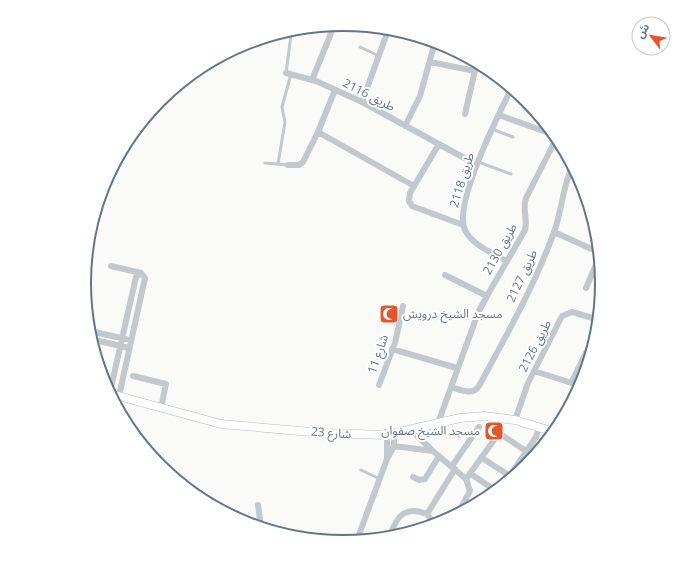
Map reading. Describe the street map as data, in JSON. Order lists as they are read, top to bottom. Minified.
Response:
{"streets":{"street":["طريق 2116","طريق 2118","طريق 2130","طريق 2127","طريق 2126","شارع 11","شارع 23"]},"crossings":[["طريق 2116","طريق 2118"],["طريق 2118","طريق 2130"],["طريق 2130","طريق 2127"],["طريق 2130","شارع 23"],["طريق 2126","شارع 23"]],"places":{"mosque":["مسجد الشيخ درويش","مسجد الشيخ صفوان"]},"north":"top left"}
